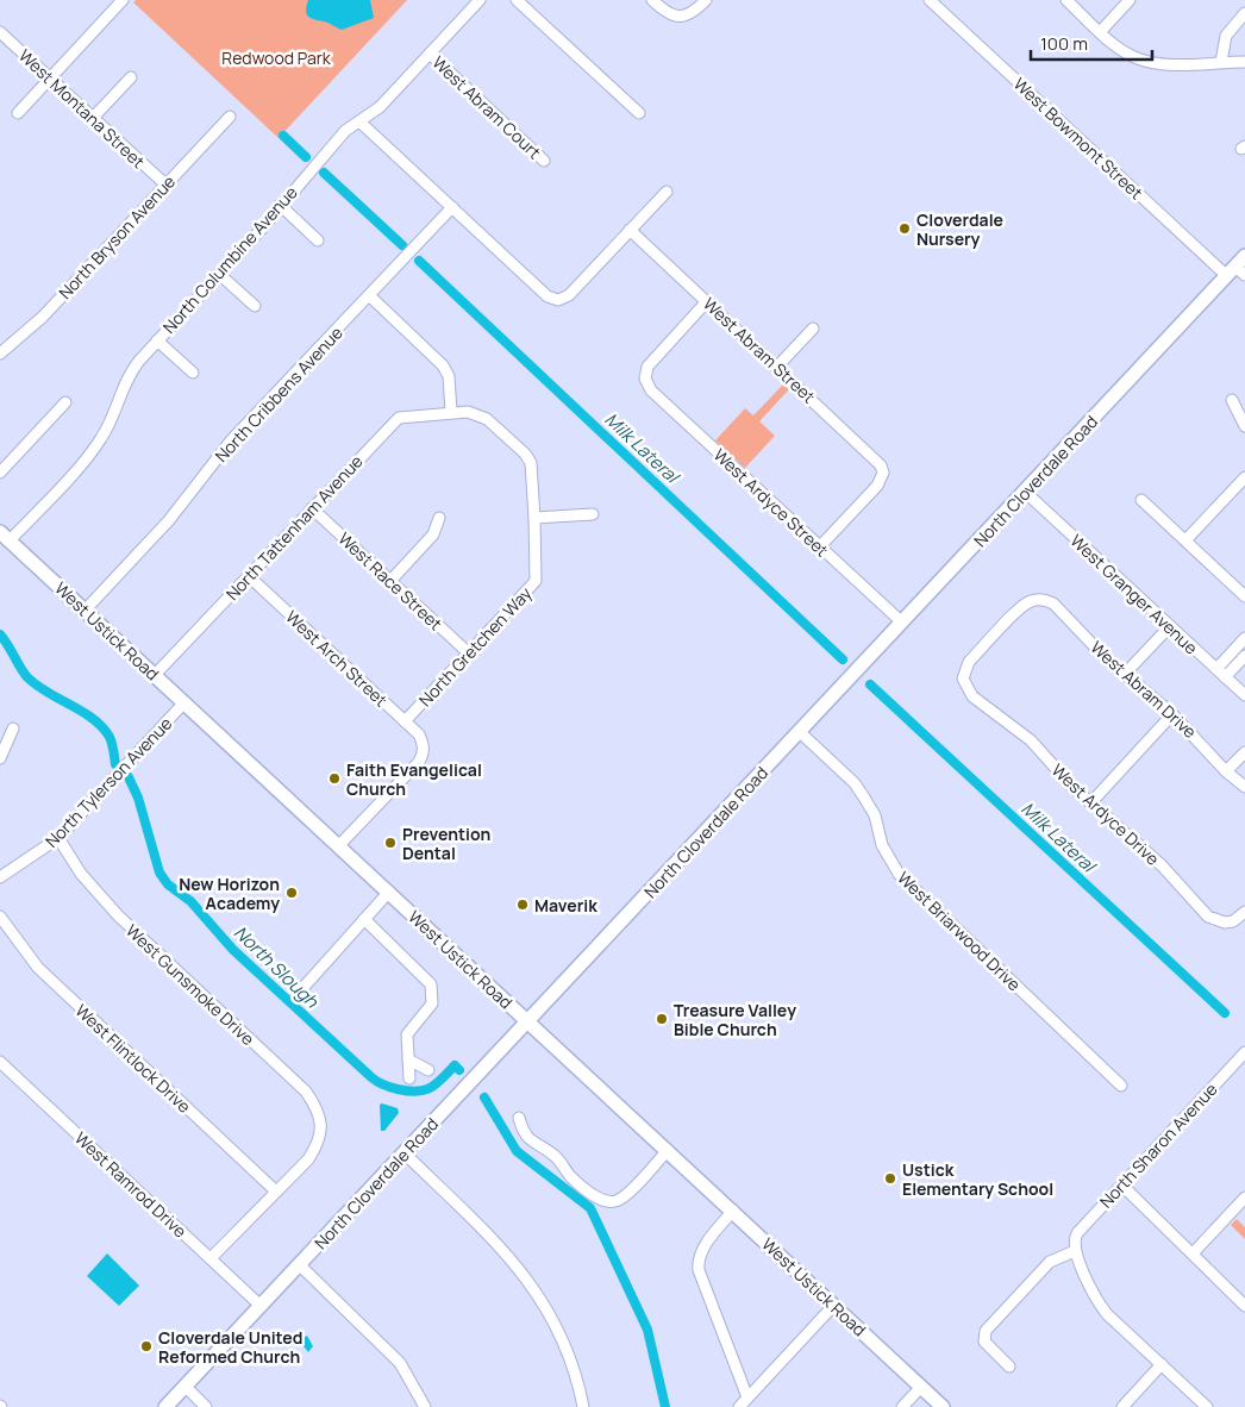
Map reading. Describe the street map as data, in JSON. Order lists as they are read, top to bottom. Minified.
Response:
{"streets":{"main road":["North Cloverdale Road","West Ustick Road"],"street":["West Abram Court","West Montana Street","West Bowmont Street","North Bryson Avenue","North Columbine Avenue","West Abram Street","North Cribbens Avenue","West Ardyce Street","North Tattenham Avenue","West Race Street","West Granger Avenue","North Gretchen Way","West Arch Street","West Abram Drive","North Tylerson Avenue","West Ardyce Drive","West Briarwood Drive","West Gunsmoke Drive","West Flintlock Drive","North Sharon Avenue","West Ramrod Drive"]},"crossings":[["West Abram Court","North Columbine Avenue"],["West Montana Street","North Bryson Avenue"],["West Bowmont Street","North Cloverdale Road"],["North Columbine Avenue","West Ustick Road"],["West Abram Street","West Ardyce Street"],["North Cribbens Avenue","West Ustick Road"],["North Cloverdale Road","West Ardyce Street"],["North Cloverdale Road","West Granger Avenue"],["North Cloverdale Road","West Ustick Road"],["North Cloverdale Road","West Briarwood Drive"],["North Cloverdale Road","West Ramrod Drive"],["North Tattenham Avenue","West Race Street"],["North Tattenham Avenue","West Ustick Road"],["North Tattenham Avenue","North Gretchen Way"],["North Tattenham Avenue","West Arch Street"],["West Race Street","North Gretchen Way"],["West Ustick Road","West Arch Street"],["West Ustick Road","North Tylerson Avenue"],["North Gretchen Way","West Arch Street"],["West Abram Drive","West Ardyce Drive"],["North Tylerson Avenue","West Gunsmoke Drive"],["West Gunsmoke Drive","West Flintlock Drive"]],"water":["Milk Lateral","North Slough"],"parks":["Redwood Park"],"places":["Cloverdale Nursery","Faith Evangelical Church","Prevention Dental","New Horizon Academy","Maverik","Treasure Valley Bible Church","Ustick Elementary School","Cloverdale United Reformed Church"],"scale_bar":"100 m"}
